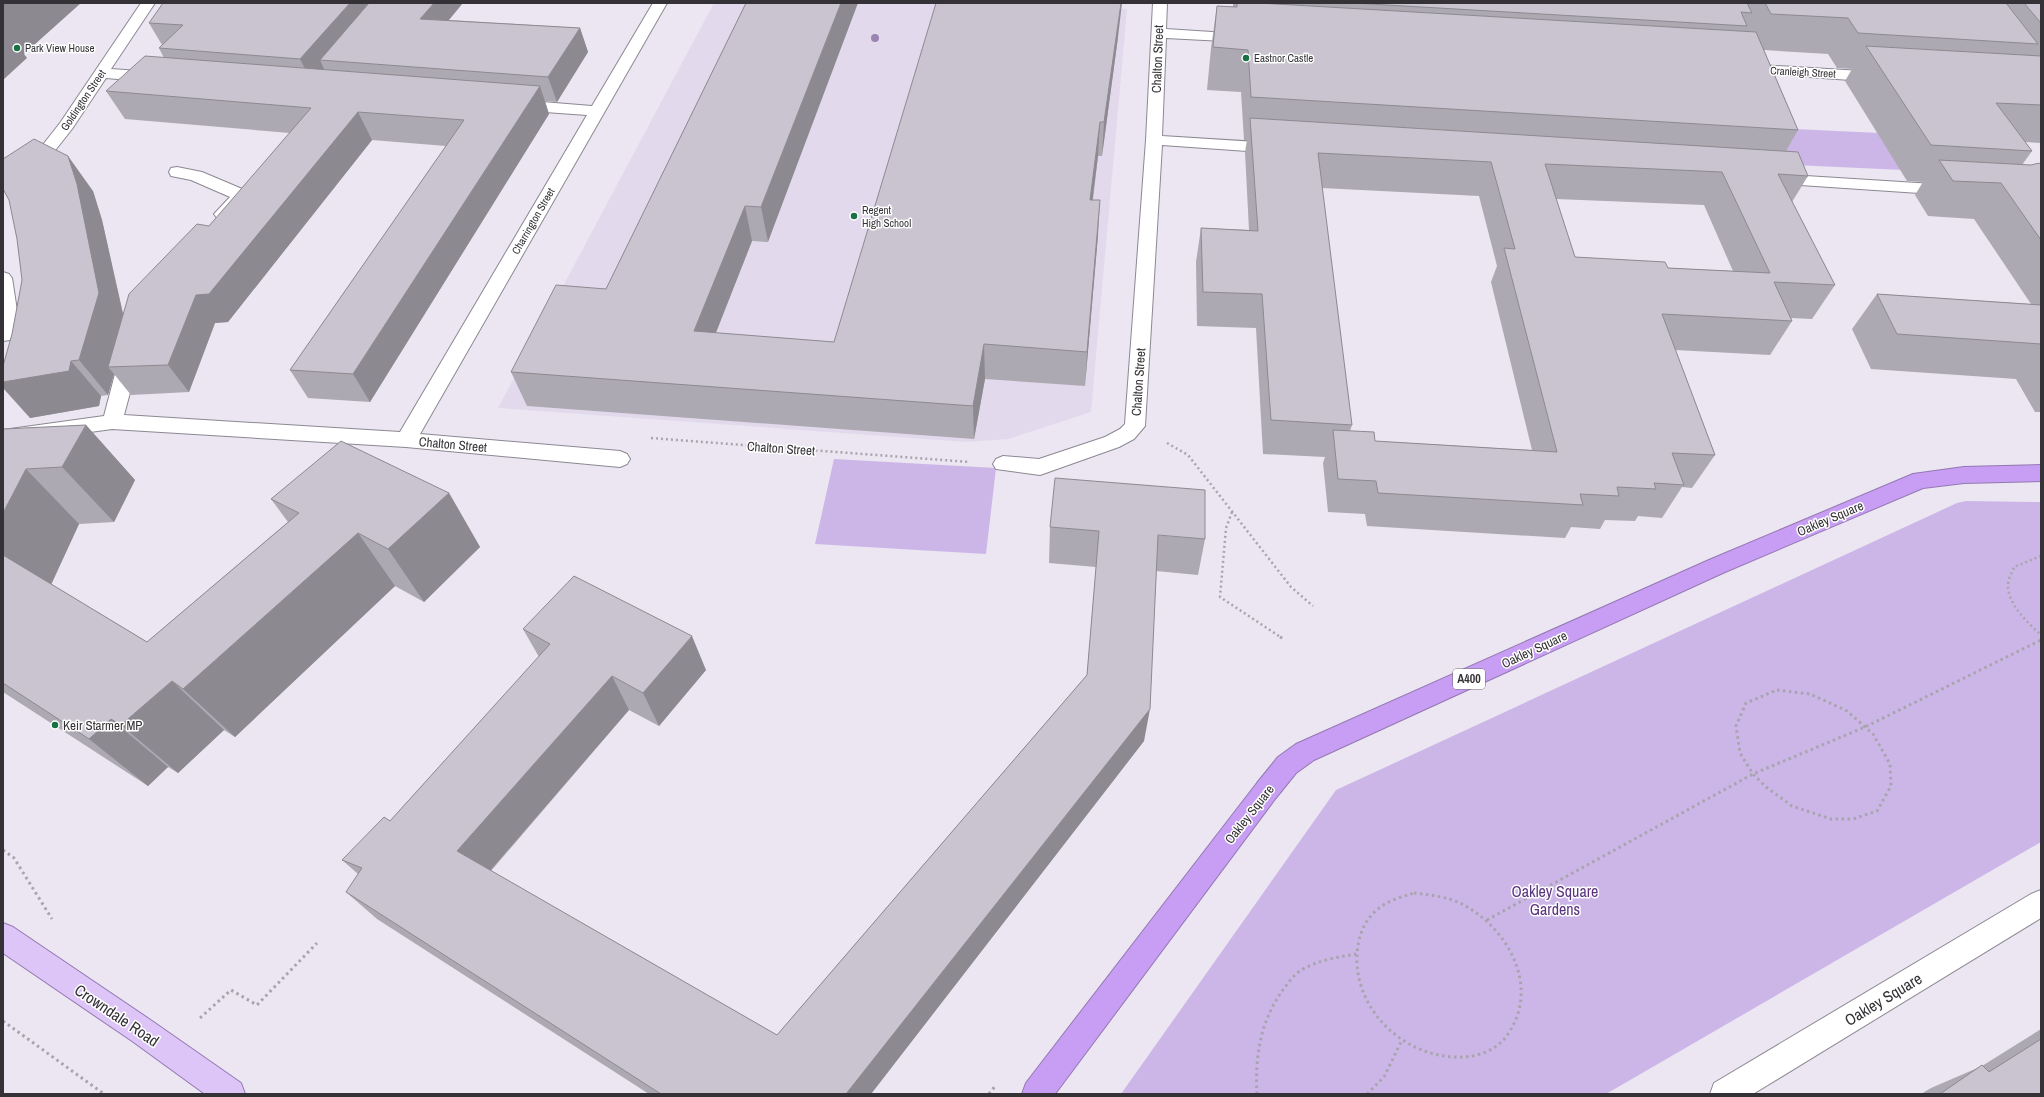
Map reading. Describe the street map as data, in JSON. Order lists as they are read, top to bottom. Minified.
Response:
{"streets":{"highway":["Oakley Square","A400"],"main road":["Crowndale Road"],"street":["Chalton Street","Cranleigh Street","Goldington Street","Charrington Street"]},"crossings":[["Chalton Street","Charrington Street"]],"parks":["Oakley Square Gardens"],"places":["Park View House","Eastnor Castle","Regent High School","Keir Starmer MP"]}
